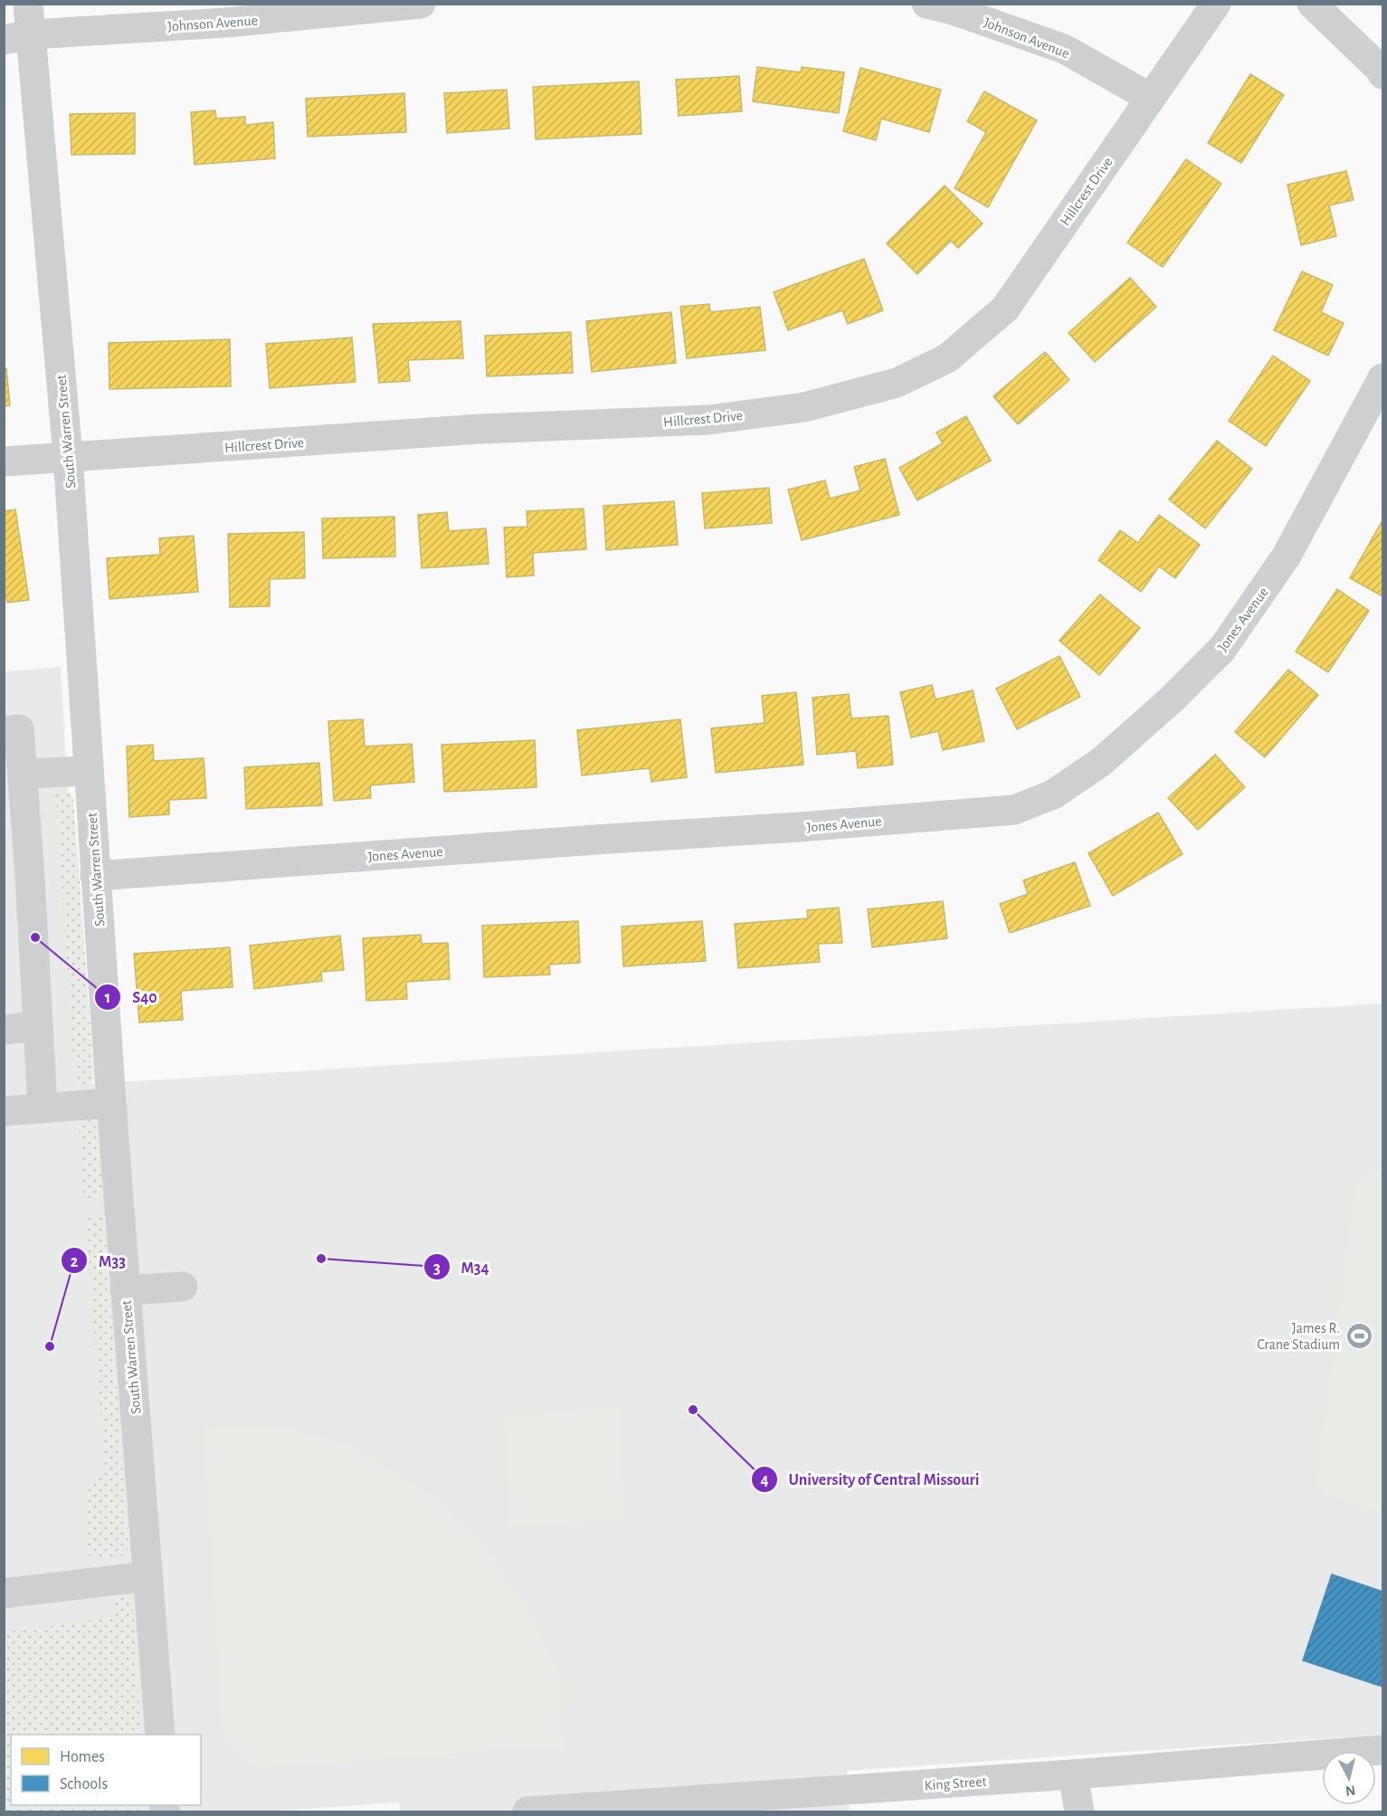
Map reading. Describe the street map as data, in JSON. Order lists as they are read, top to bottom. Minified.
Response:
{"streets":{"street":["Johnson Avenue","Hillcrest Drive","South Warren Street","Jones Avenue","King Street"]},"crossings":[["Johnson Avenue","Hillcrest Drive"],["Johnson Avenue","South Warren Street"],["Hillcrest Drive","South Warren Street"],["South Warren Street","Jones Avenue"]],"places":{"other":["S40","M34","M33","University of Central Missouri"],"sports":["James R. Crane Stadium"]},"legend":["Homes","Schools"],"north":"bottom"}
